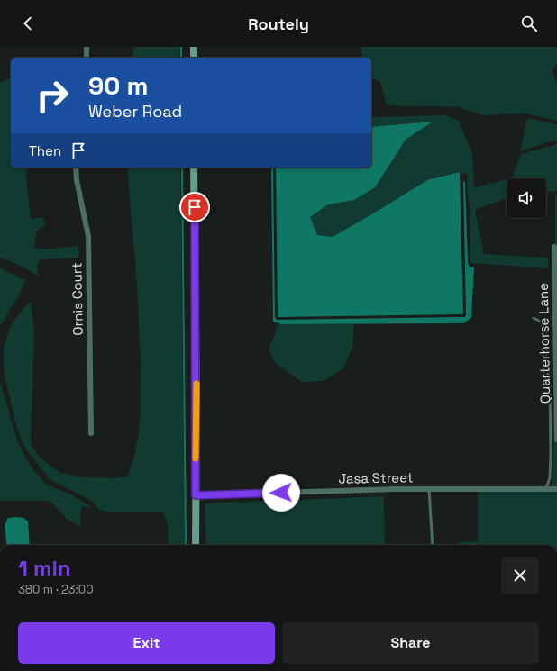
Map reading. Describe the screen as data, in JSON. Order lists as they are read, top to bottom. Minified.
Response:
{"streets":{"street":["Ornis Court","Quarterhorse Lane","Jasa Street"]},"page":{"header":"Routely","turn":["90 m","Weber Road"],"then":"Then","heading":["1 min","380 m · 23:00"],"buttons":["Exit","Share"]}}
